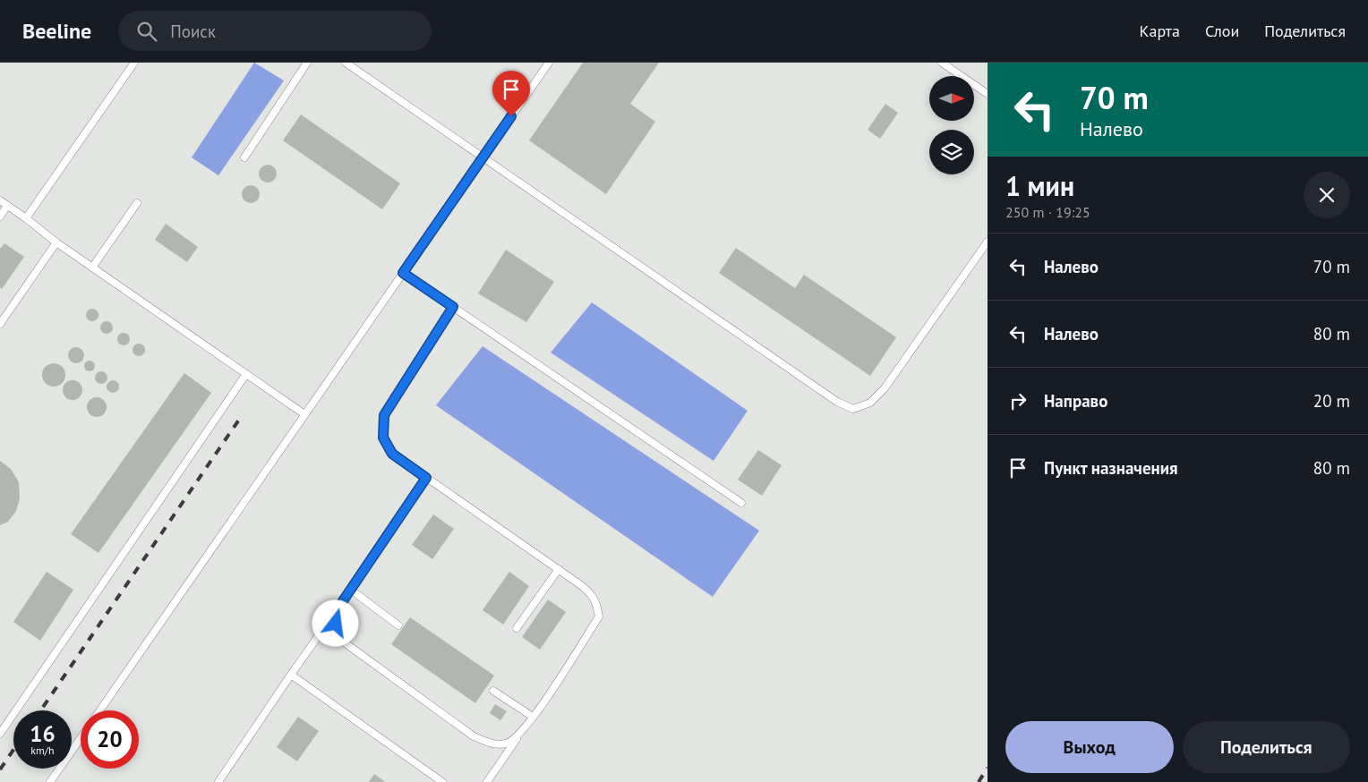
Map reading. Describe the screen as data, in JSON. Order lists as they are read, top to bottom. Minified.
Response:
{"north":"right","page":{"header":"Beeline","search":"Поиск","nav":["Карта","Слои","Поделиться"],"turn":["70 m","Налево"],"heading":["1 мин","250 m · 19:25"],"list":[{"name":"Налево","value":"70 m"},{"name":"Налево","value":"80 m"},{"name":"Направо","value":"20 m"},{"name":"Пункт назначения","value":"80 m"}],"speed":"16 km/h","limit":"20","buttons":["Выход","Поделиться"]}}
